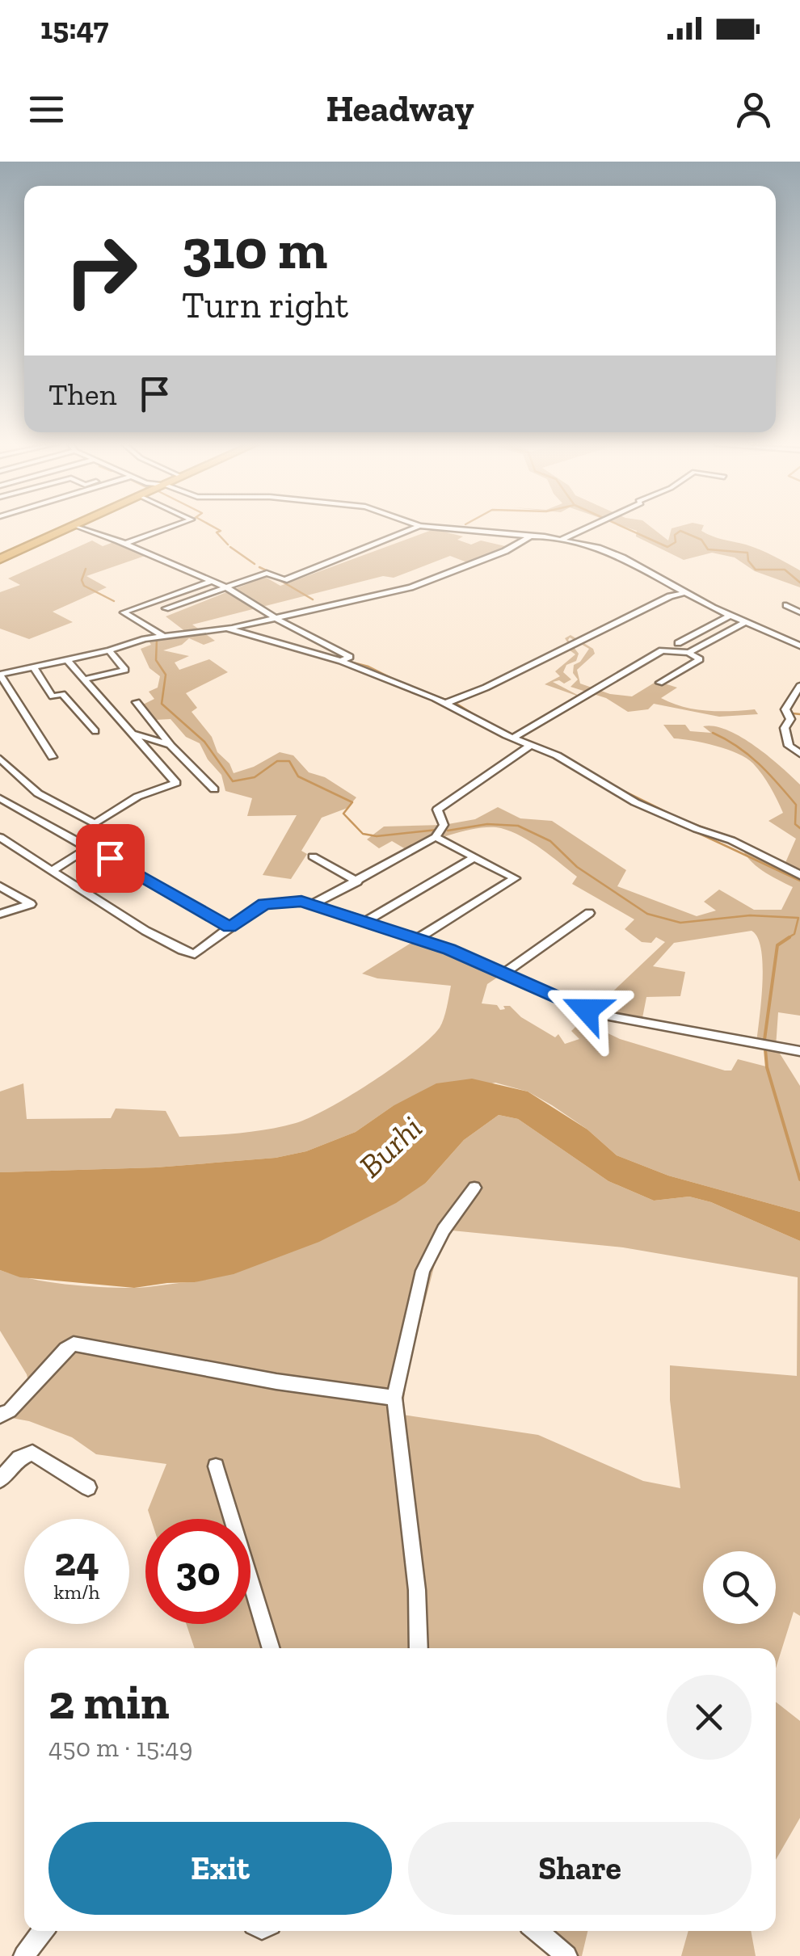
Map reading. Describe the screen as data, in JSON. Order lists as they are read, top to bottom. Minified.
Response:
{"water":["Burhi"],"page":{"status":"15:47","header":"Headway","turn":["310 m","Turn right"],"then":"Then","speed":"24 km/h","limit":"30","heading":["2 min","450 m · 15:49"],"buttons":["Exit","Share"]}}
